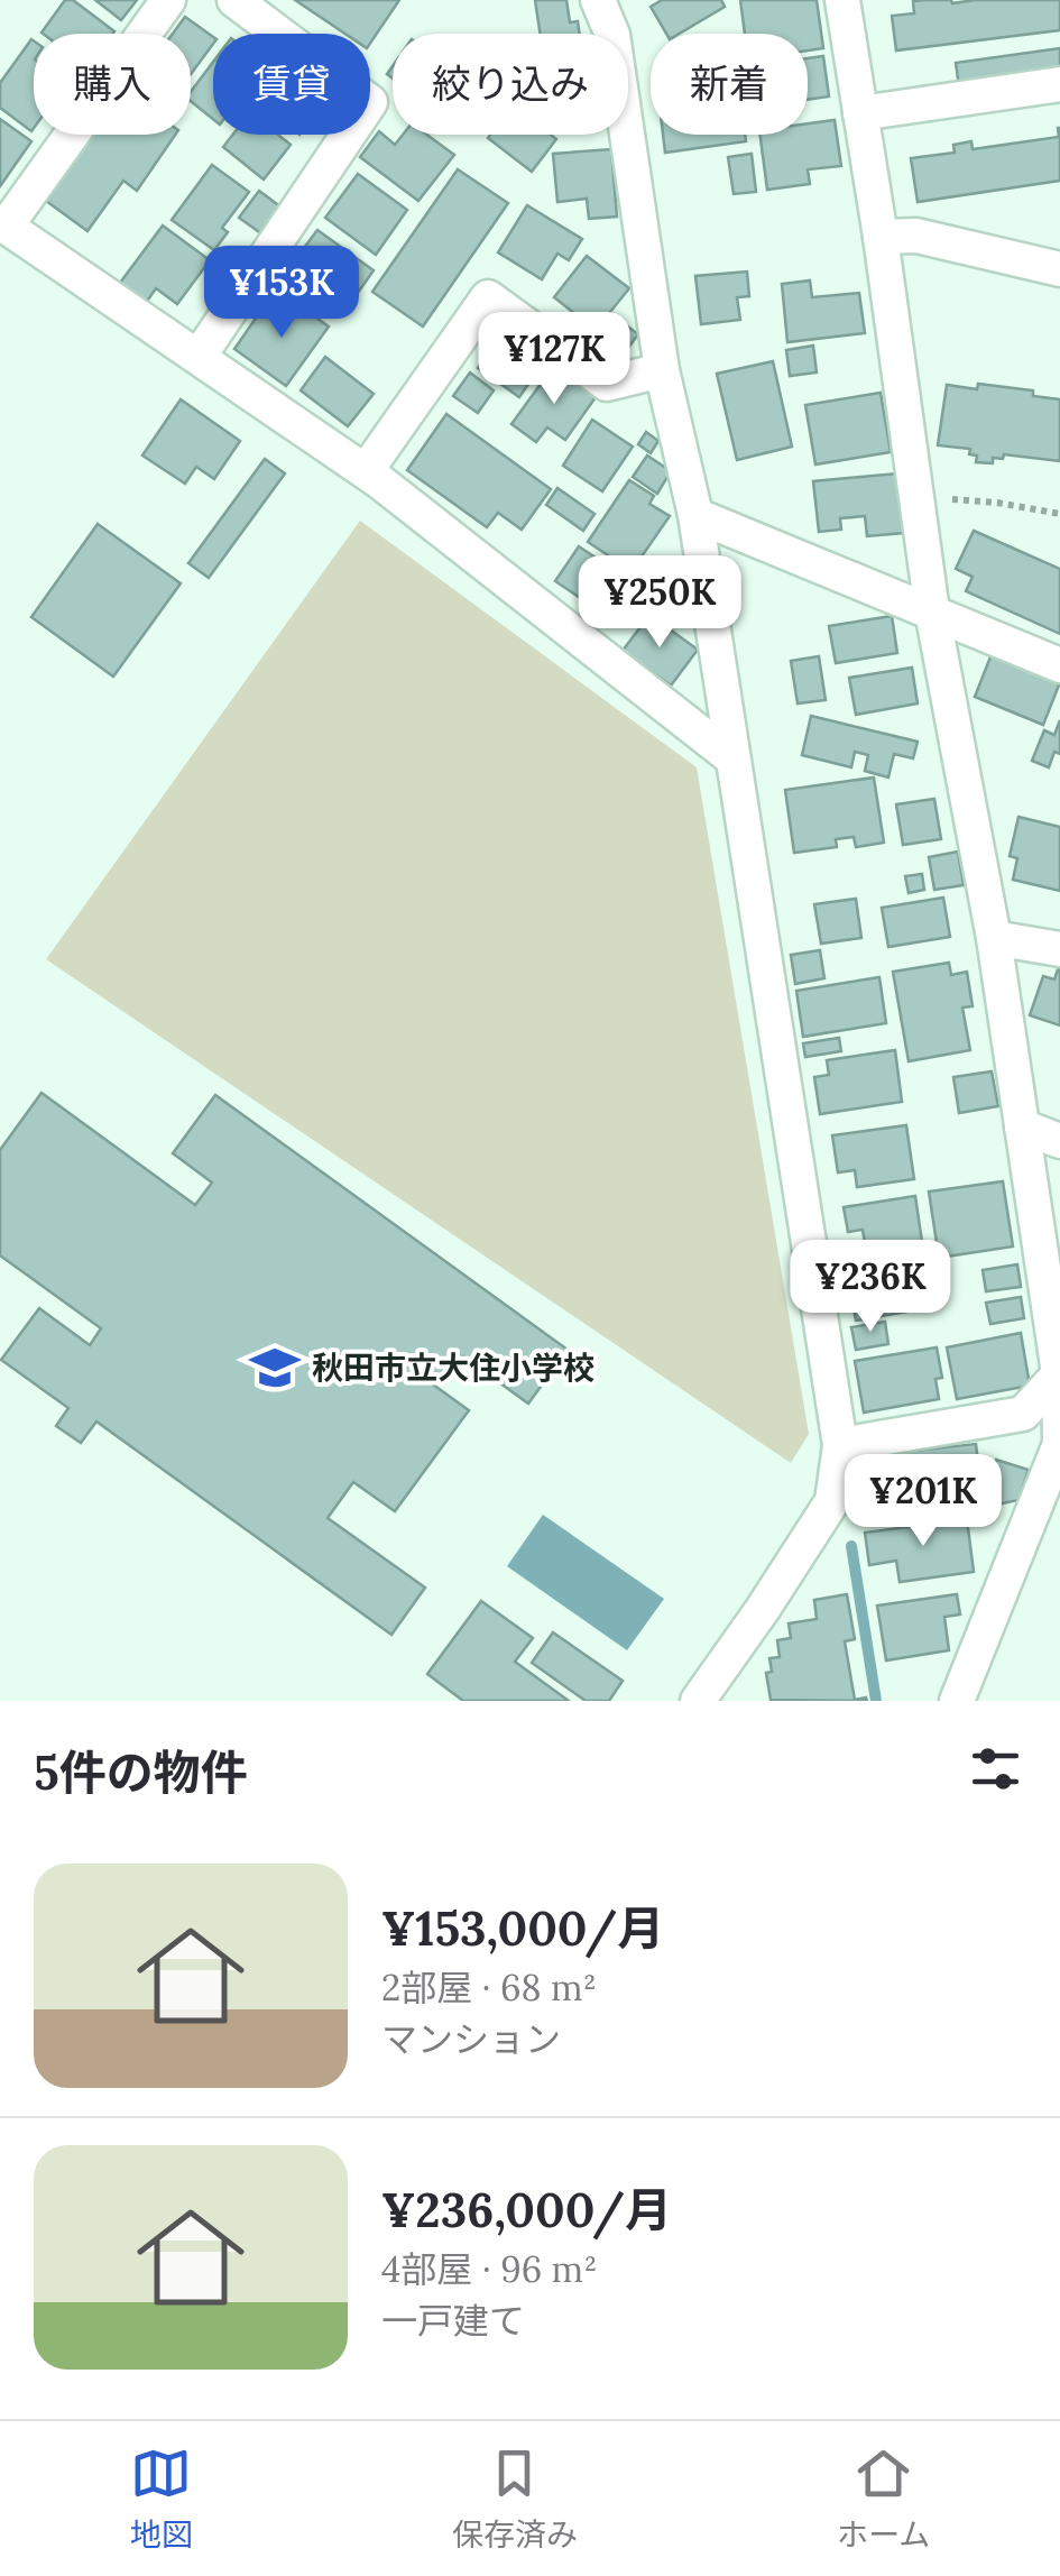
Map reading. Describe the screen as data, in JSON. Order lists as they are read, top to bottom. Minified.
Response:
{"places":{"school or university":["秋田市立大住小学校"]},"page":{"chip":["購入","賃貸","絞り込み","新着"],"price":["¥153K","¥127K","¥250K","¥236K","¥201K"],"heading":"5件の物件","list":[{"name":"¥153,000/月","note":"2部屋 · 68 m² · マンション"},{"name":"¥236,000/月","note":"4部屋 · 96 m² · 一戸建て"}],"tabs":["地図","保存済み","ホーム"]}}
